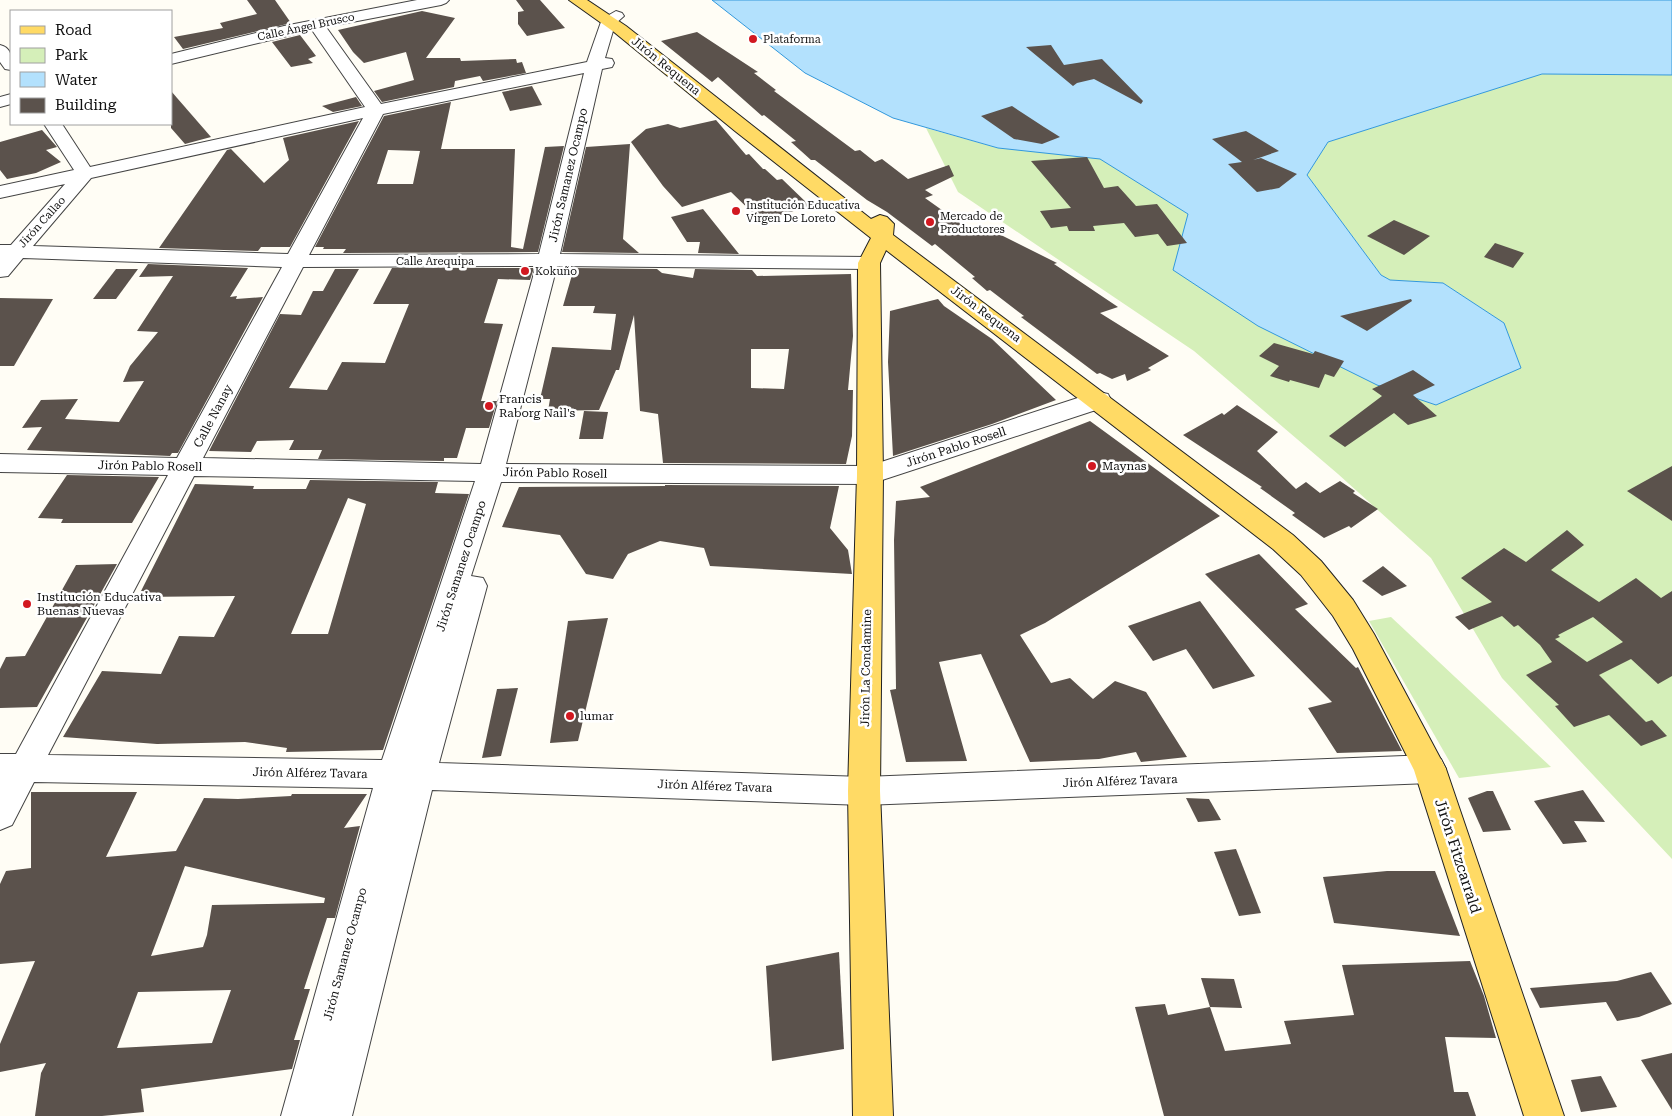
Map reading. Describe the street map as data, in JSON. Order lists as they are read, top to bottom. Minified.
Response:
{"streets":{"main road":["Jirón Requena","Jirón La Condamine","Jirón Fitzcarrald"],"street":["Calle Ángel Brusco","Jirón Samanez Ocampo","Jirón Callao","Calle Arequipa","Calle Nanay","Jirón Pablo Rosell","Jirón Alférez Tavara"]},"crossings":[["Jirón Requena","Jirón Samanez Ocampo"],["Jirón Requena","Jirón Pablo Rosell"],["Jirón Requena","Jirón La Condamine"],["Jirón Requena","Jirón Fitzcarrald"],["Jirón Samanez Ocampo","Calle Arequipa"],["Jirón Samanez Ocampo","Jirón Pablo Rosell"],["Jirón Samanez Ocampo","Jirón Alférez Tavara"],["Jirón Callao","Calle Arequipa"],["Calle Arequipa","Calle Nanay"],["Calle Arequipa","Jirón La Condamine"],["Calle Nanay","Jirón Pablo Rosell"],["Calle Nanay","Jirón Alférez Tavara"],["Jirón Pablo Rosell","Jirón La Condamine"],["Jirón La Condamine","Jirón Alférez Tavara"],["Jirón Alférez Tavara","Jirón Fitzcarrald"]],"places":["Plataforma","Institución Educativa Virgen De Loreto","Mercado de Productores","Kokuño","Francis Raborg Nail's","Maynas","Institución Educativa Buenas Nuevas","lumar"],"legend":["Road","Park","Water","Building"]}
